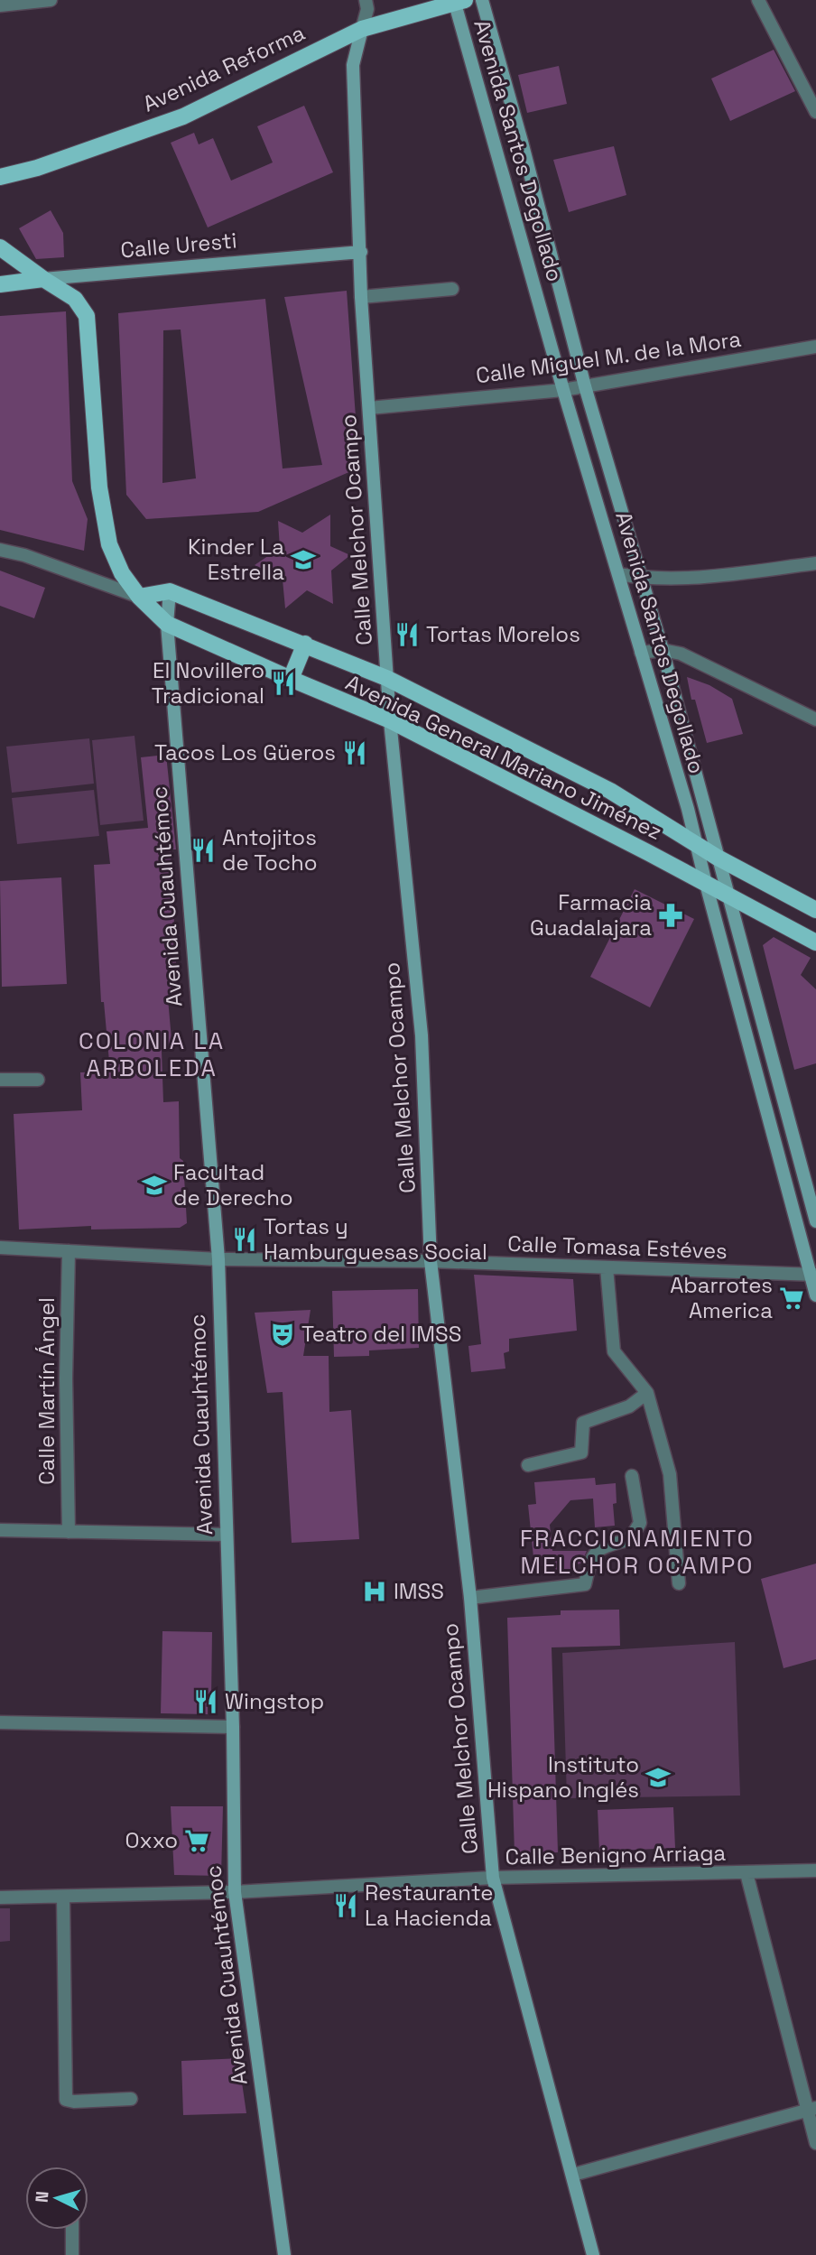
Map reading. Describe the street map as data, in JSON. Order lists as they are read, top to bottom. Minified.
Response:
{"streets":{"main road":["Avenida Reforma","Calle Uresti","Avenida General Mariano Jiménez"],"street":["Avenida Santos Degollado","Calle Miguel M. de la Mora","Calle Melchor Ocampo","Avenida Cuauhtémoc","Calle Tomasa Estéves","Calle Martín Ángel","Calle Benigno Arriaga"]},"crossings":[["Avenida Reforma","Avenida Santos Degollado"],["Avenida Reforma","Calle Melchor Ocampo"],["Avenida Santos Degollado","Calle Miguel M. de la Mora"],["Avenida Santos Degollado","Avenida General Mariano Jiménez"],["Avenida Santos Degollado","Calle Tomasa Estéves"],["Calle Uresti","Calle Melchor Ocampo"],["Calle Miguel M. de la Mora","Calle Melchor Ocampo"],["Calle Melchor Ocampo","Avenida General Mariano Jiménez"],["Calle Melchor Ocampo","Calle Tomasa Estéves"],["Calle Melchor Ocampo","Calle Benigno Arriaga"],["Avenida General Mariano Jiménez","Avenida Cuauhtémoc"],["Avenida Cuauhtémoc","Calle Tomasa Estéves"],["Avenida Cuauhtémoc","Calle Benigno Arriaga"],["Calle Tomasa Estéves","Calle Martín Ángel"]],"districts":["COLONIA LA ARBOLEDA","FRACCIONAMIENTO MELCHOR OCAMPO"],"places":{"school or university":["Kinder La Estrella","Facultad de Derecho","Instituto Hispano Inglés"],"restaurant":["Tortas Morelos","El Novillero Tradicional","Tacos Los Güeros","Antojitos de Tocho","Tortas y Hamburguesas Social","Wingstop","Restaurante La Hacienda"],"pharmacy":["Farmacia Guadalajara"],"supermarket":["Abarrotes America","Oxxo"],"theatre":["Teatro del IMSS"],"hospital":["IMSS"]},"north":"left"}
